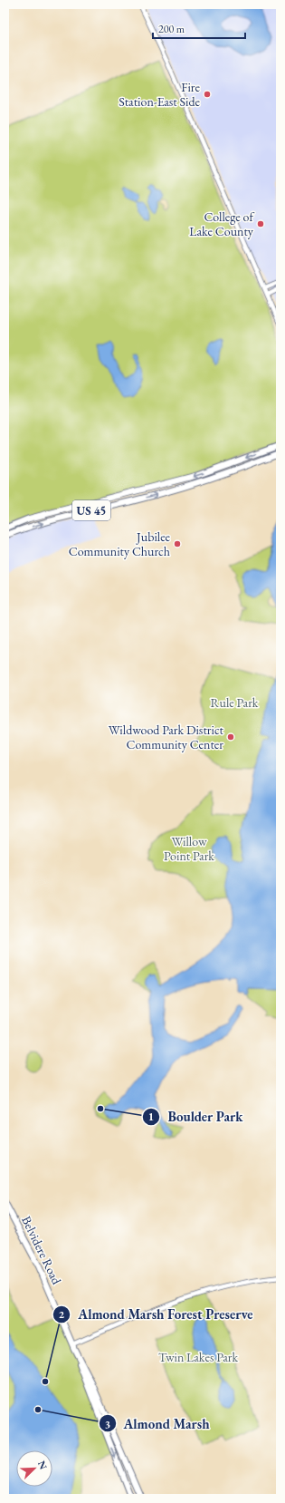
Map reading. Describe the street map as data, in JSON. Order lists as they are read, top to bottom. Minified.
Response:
{"streets":{"main road":["US 45","Belvidere Road"]},"parks":["Rule Park","Willow Point Park","Twin Lakes Park"],"places":["Fire Station-East Side","College of Lake County","Jubilee Community Church","Wildwood Park District Community Center","Boulder Park","Almond Marsh Forest Preserve","Almond Marsh"],"scale_bar":"200 m","north":"top right"}
